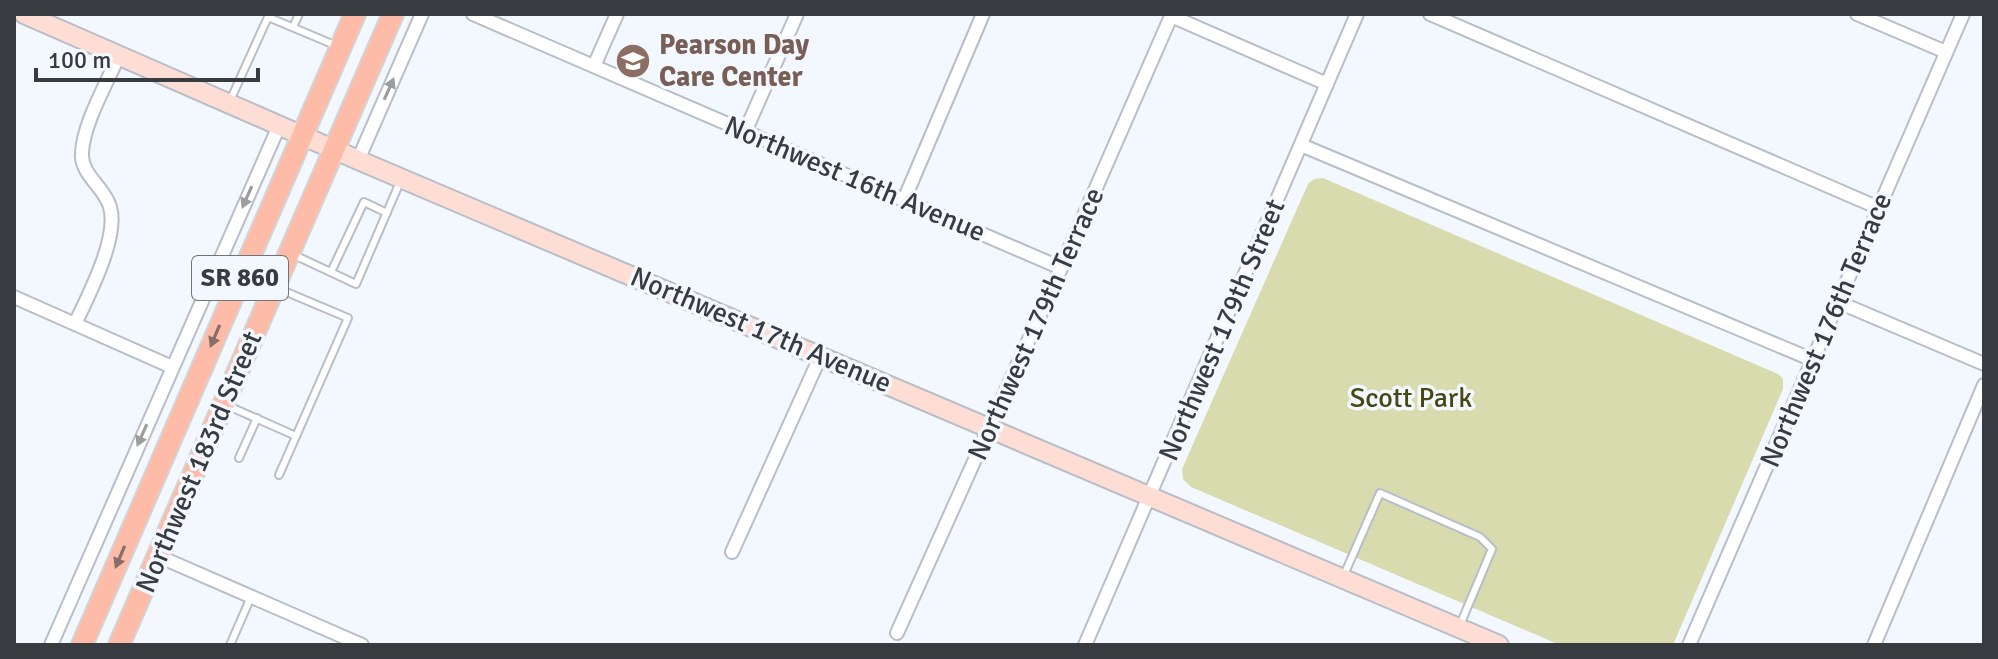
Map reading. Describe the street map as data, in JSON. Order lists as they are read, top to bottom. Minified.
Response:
{"streets":{"main road":["SR 860","Northwest 183rd Street"],"street":["Northwest 16th Avenue","Northwest 179th Terrace","Northwest 17th Avenue","Northwest 179th Street","Northwest 176th Terrace"]},"crossings":[["Northwest 16th Avenue","Northwest 179th Terrace"],["Northwest 179th Terrace","Northwest 17th Avenue"],["Northwest 17th Avenue","Northwest 179th Street"],["Northwest 17th Avenue","Northwest 183rd Street"]],"parks":["Scott Park"],"places":{"school or university":["Pearson Day Care Center"]},"scale_bar":"100 m"}
